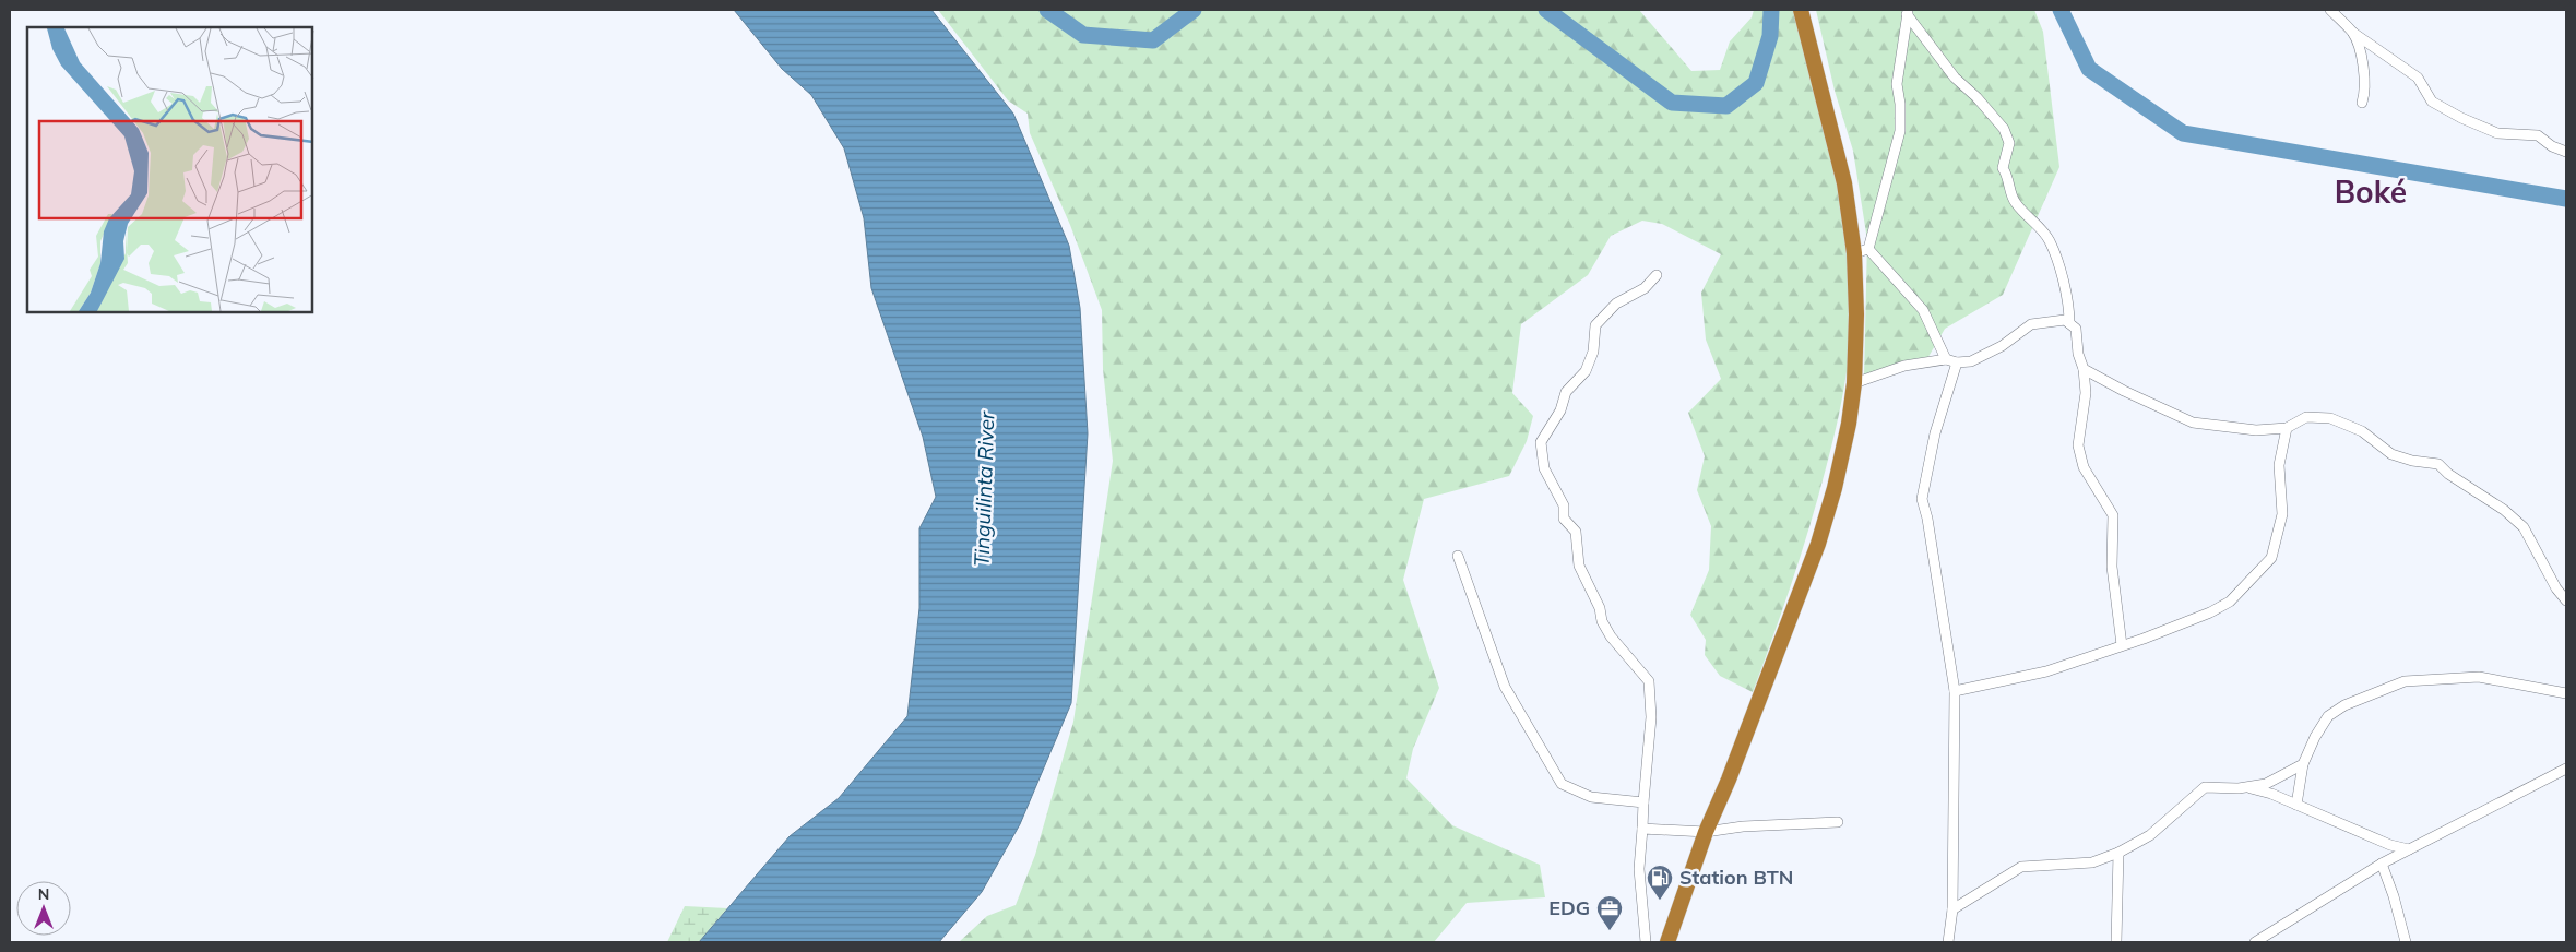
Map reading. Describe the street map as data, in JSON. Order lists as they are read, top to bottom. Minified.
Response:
{"districts":["Boké"],"water":["Tinguilinta River"],"places":{"fuel station":["Station BTN"],"office":["EDG"]},"north":"top"}
